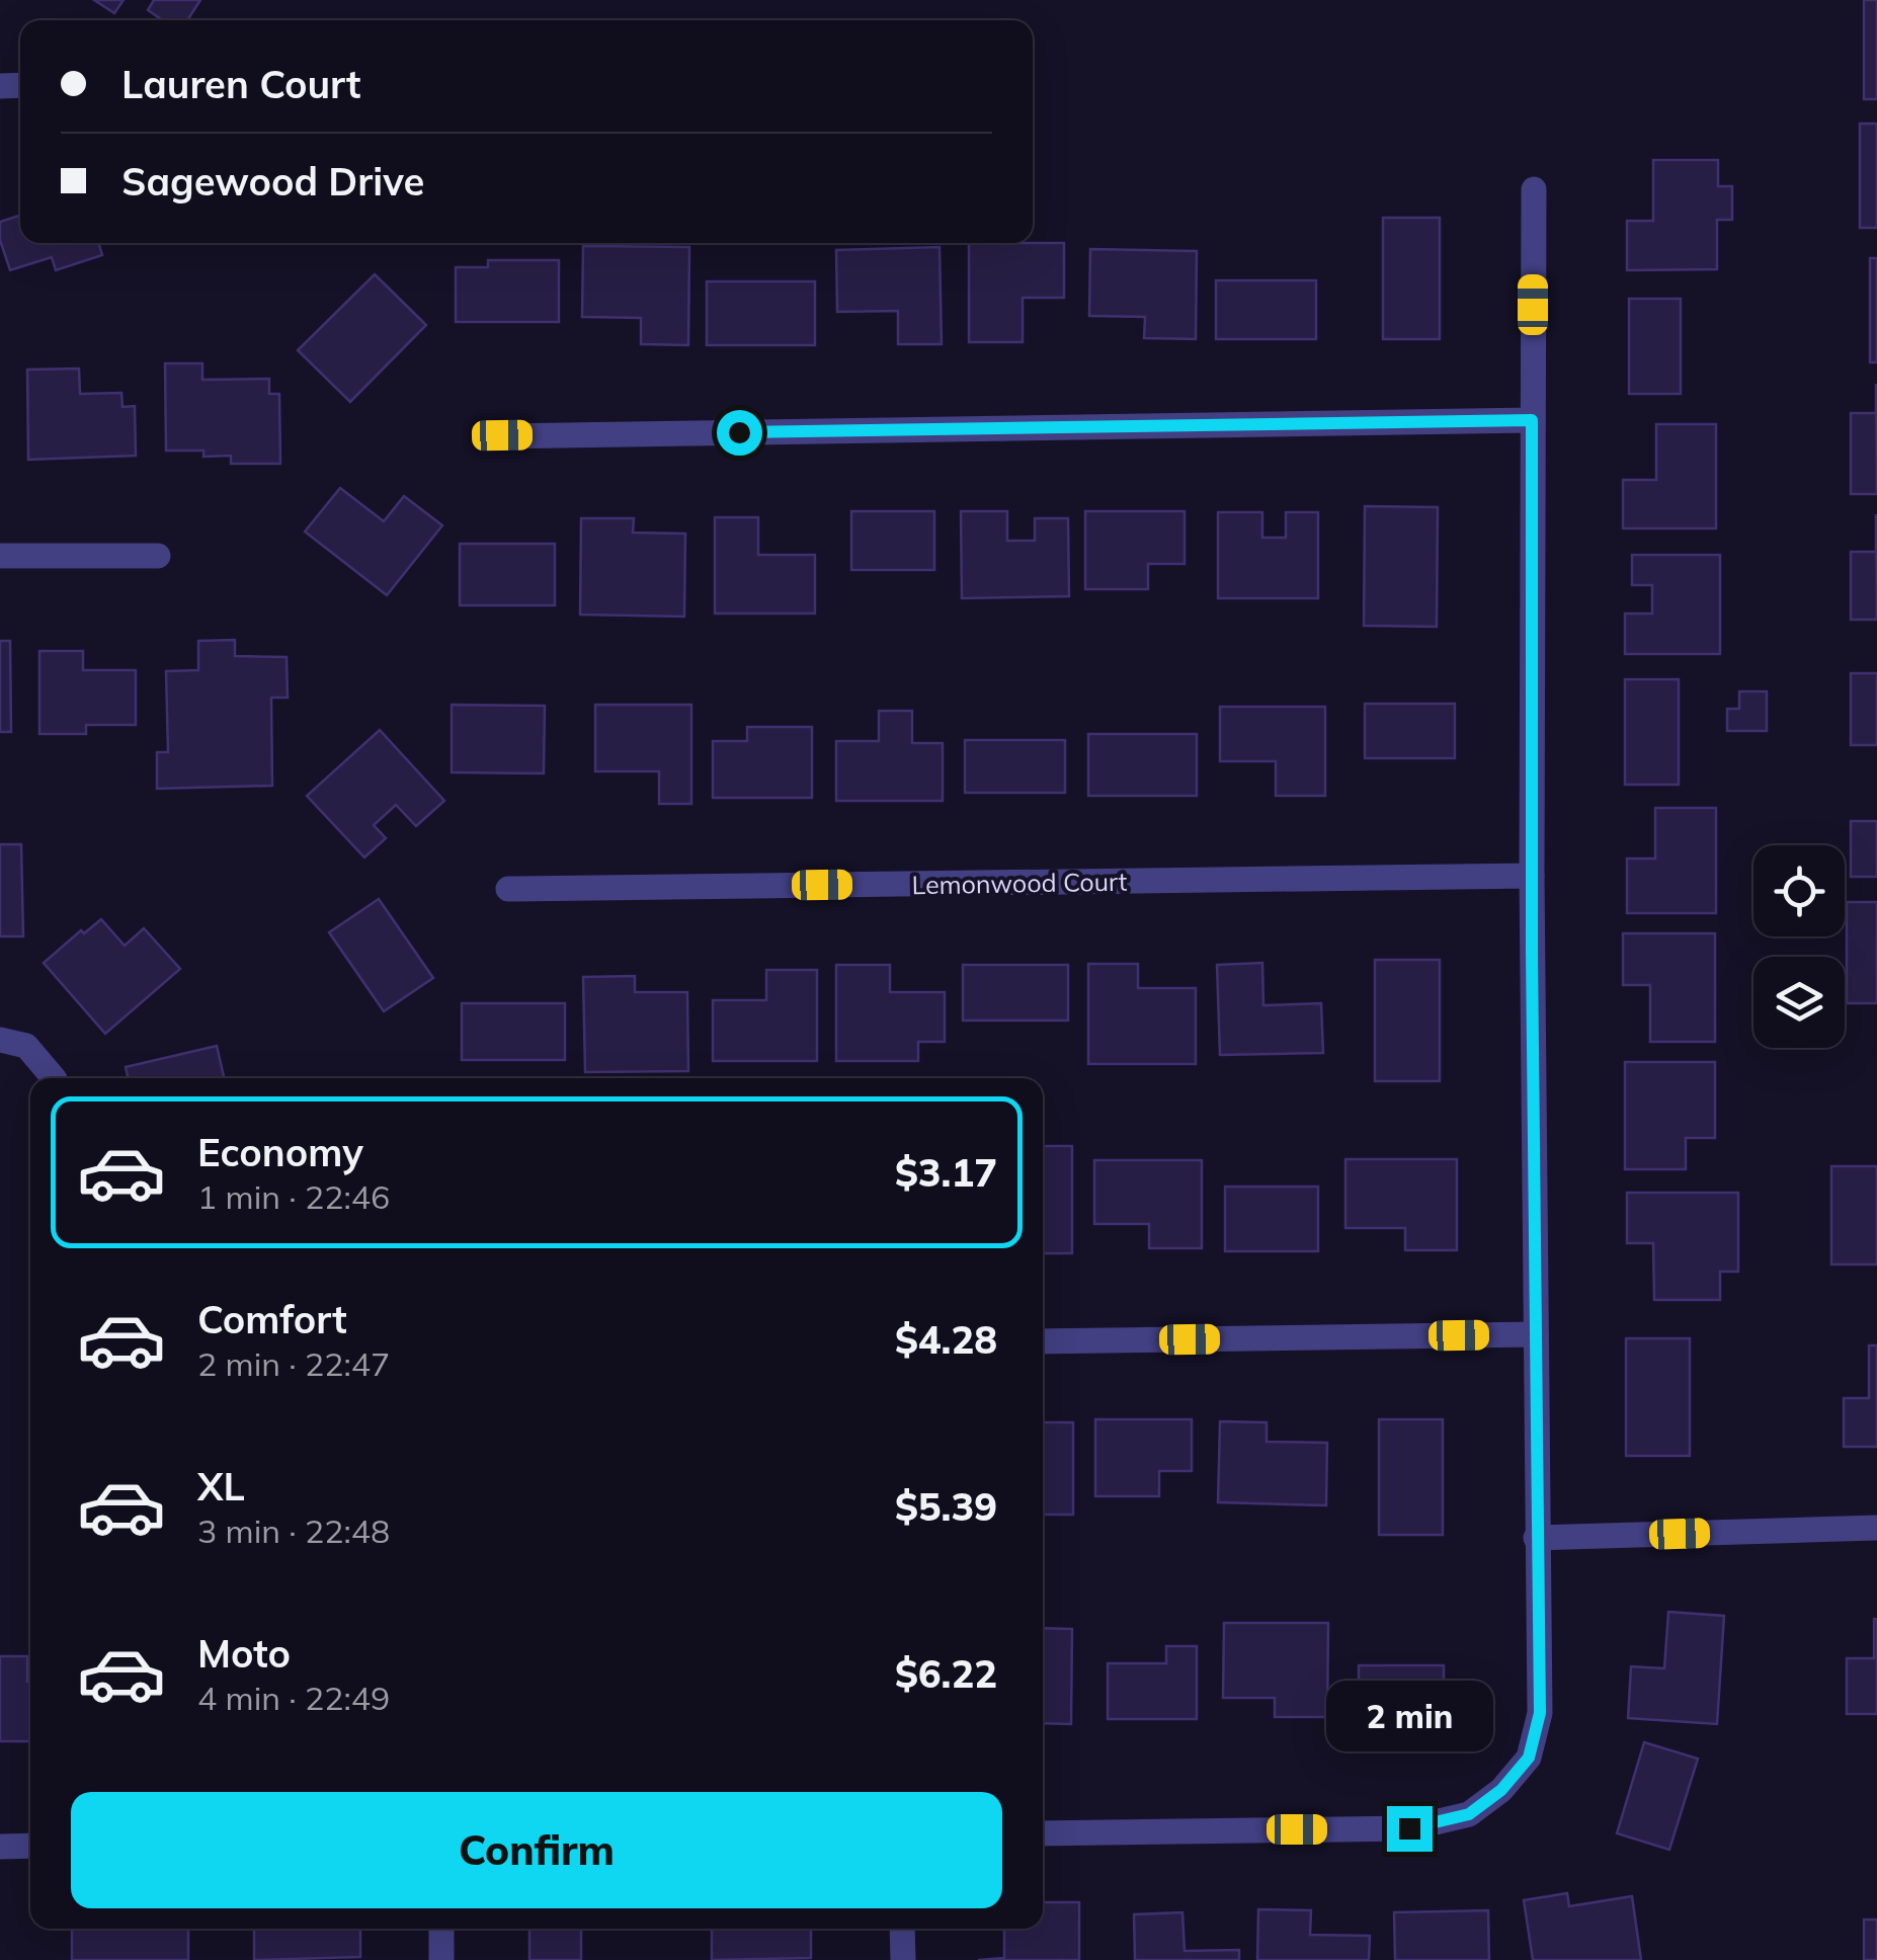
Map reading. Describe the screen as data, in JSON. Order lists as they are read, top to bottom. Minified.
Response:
{"streets":{"street":["Lemonwood Court"]},"page":{"banner":["Lauren Court","Sagewood Drive"],"list":[{"name":"Economy","note":"1 min · 22:46","value":"$3.17"},{"name":"Comfort","note":"2 min · 22:47","value":"$4.28"},{"name":"XL","note":"3 min · 22:48","value":"$5.39"},{"name":"Moto","note":"4 min · 22:49","value":"$6.22"}],"bubble":"2 min","buttons":"Confirm"}}
